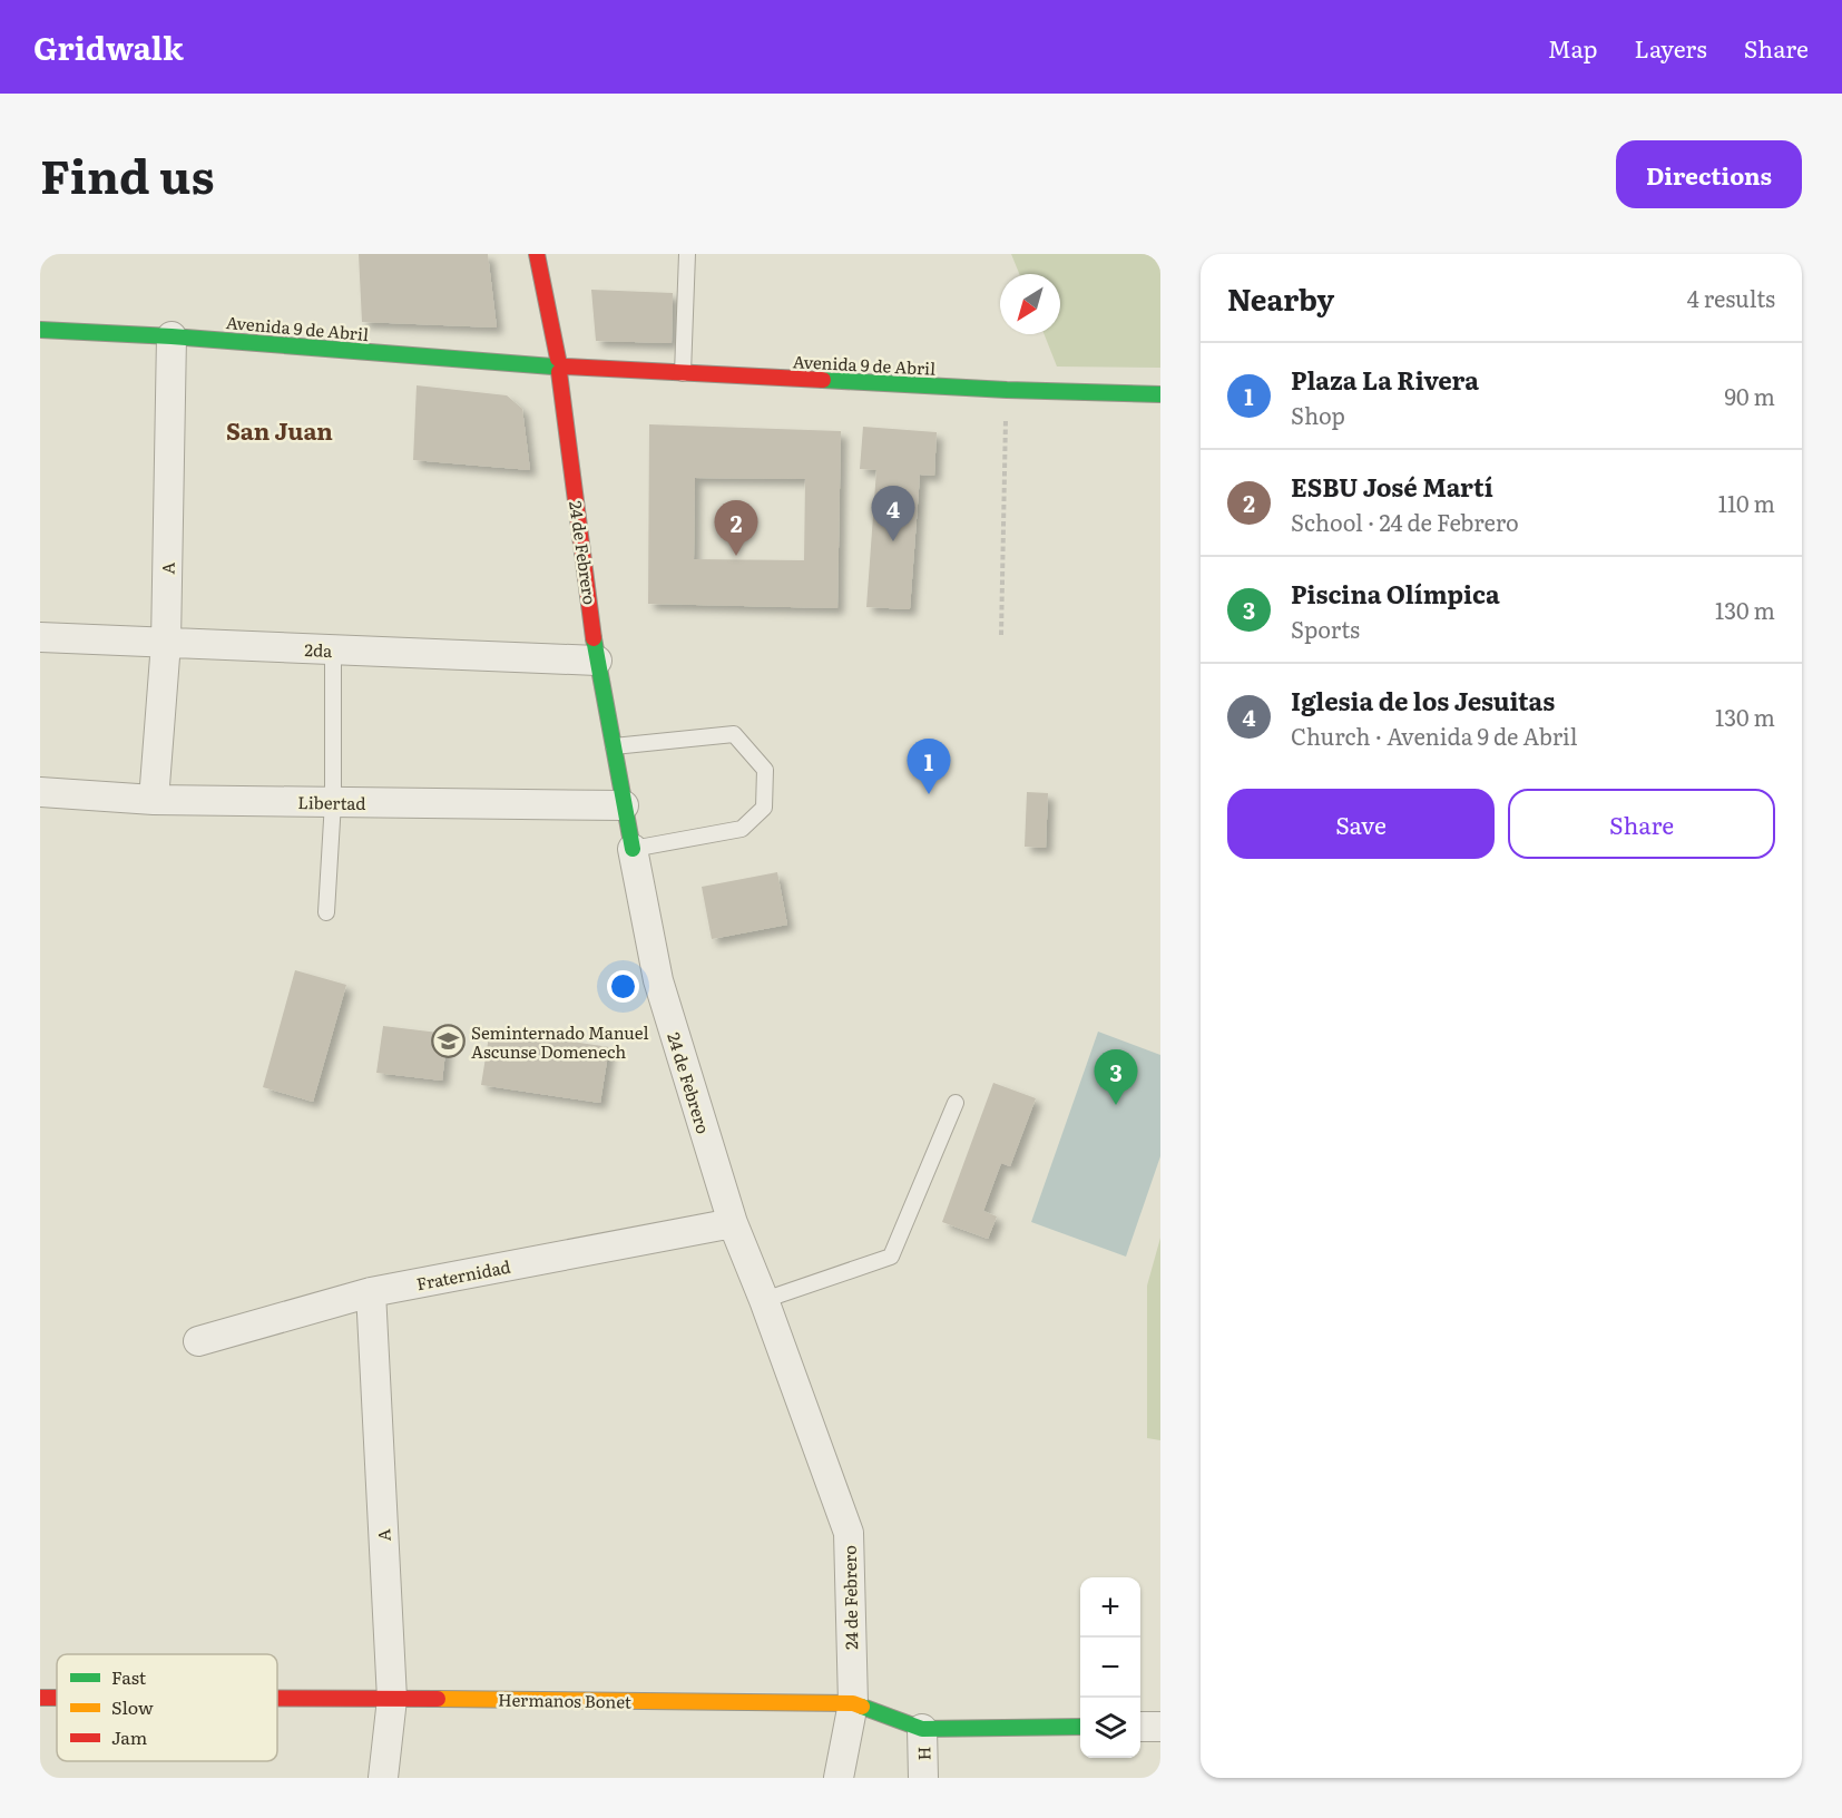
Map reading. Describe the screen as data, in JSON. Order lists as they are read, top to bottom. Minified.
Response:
{"streets":{"street":["Avenida 9 de Abril","24 de Febrero","A","2da","Libertad","Fraternidad","Hermanos Bonet","H"]},"crossings":[["Avenida 9 de Abril","24 de Febrero"],["Avenida 9 de Abril","A"],["24 de Febrero","2da"],["24 de Febrero","Libertad"],["24 de Febrero","Fraternidad"],["24 de Febrero","Hermanos Bonet"],["A","2da"],["A","Libertad"],["A","Fraternidad"],["A","Hermanos Bonet"],["Hermanos Bonet","H"]],"districts":["San Juan"],"places":{"school or university":["Seminternado Manuel Ascunse Domenech"]},"legend":["Fast","Slow","Jam"],"north":"bottom left","page":{"header":"Gridwalk","nav":["Map","Layers","Share"],"title":"Find us","buttons":["Directions",["Save","Share"]],"heading":["Nearby","4 results"],"list":[{"mark":"1","name":"Plaza La Rivera","note":"Shop","value":"90 m"},{"mark":"2","name":"ESBU José Martí","note":"School · 24 de Febrero","value":"110 m"},{"mark":"3","name":"Piscina Olímpica","note":"Sports","value":"130 m"},{"mark":"4","name":"Iglesia de los Jesuitas","note":"Church · Avenida 9 de Abril","value":"130 m"}],"pins":["4","2","1","3"],"map_buttons":["+","−"]}}
